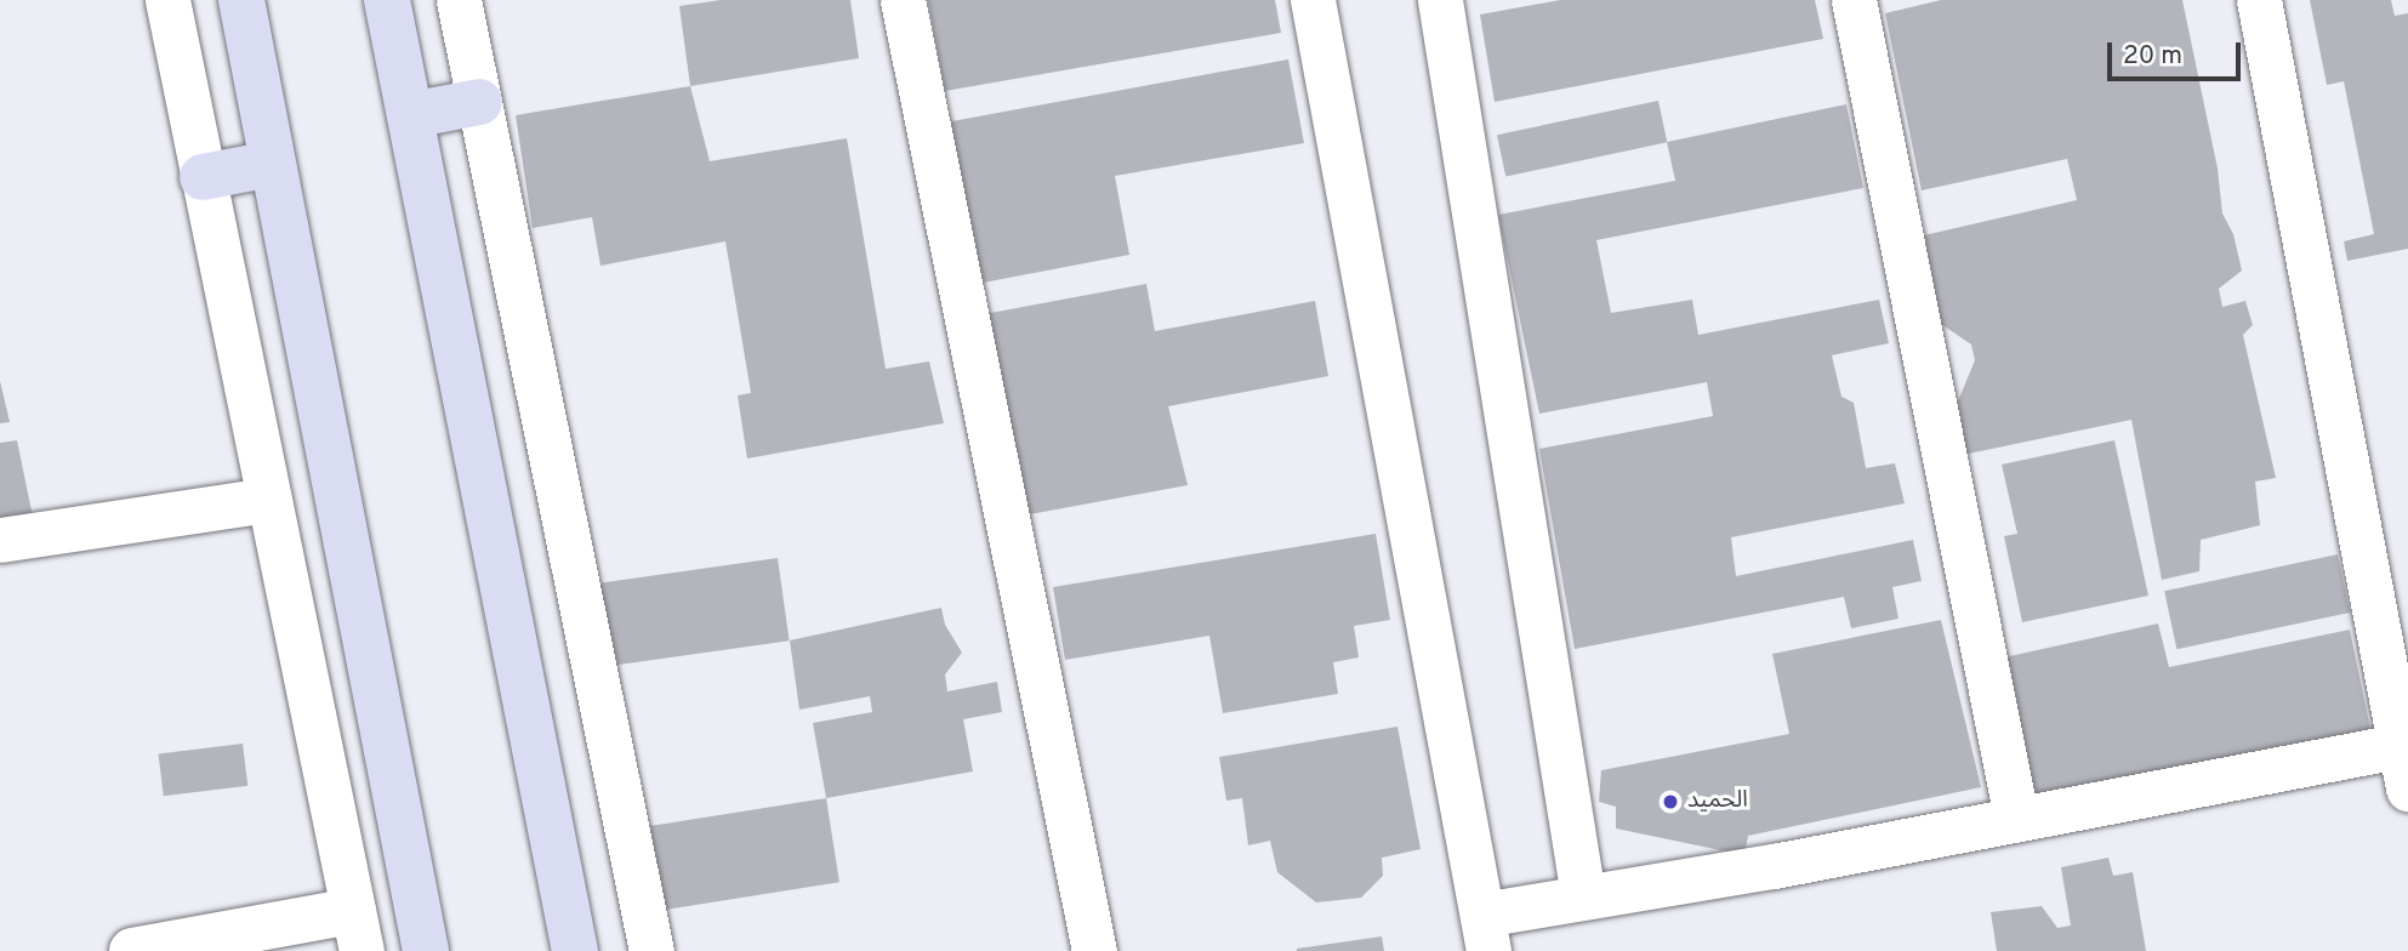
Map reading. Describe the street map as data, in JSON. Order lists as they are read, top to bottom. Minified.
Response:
{"places":["الحميد"],"scale_bar":"20 m"}
